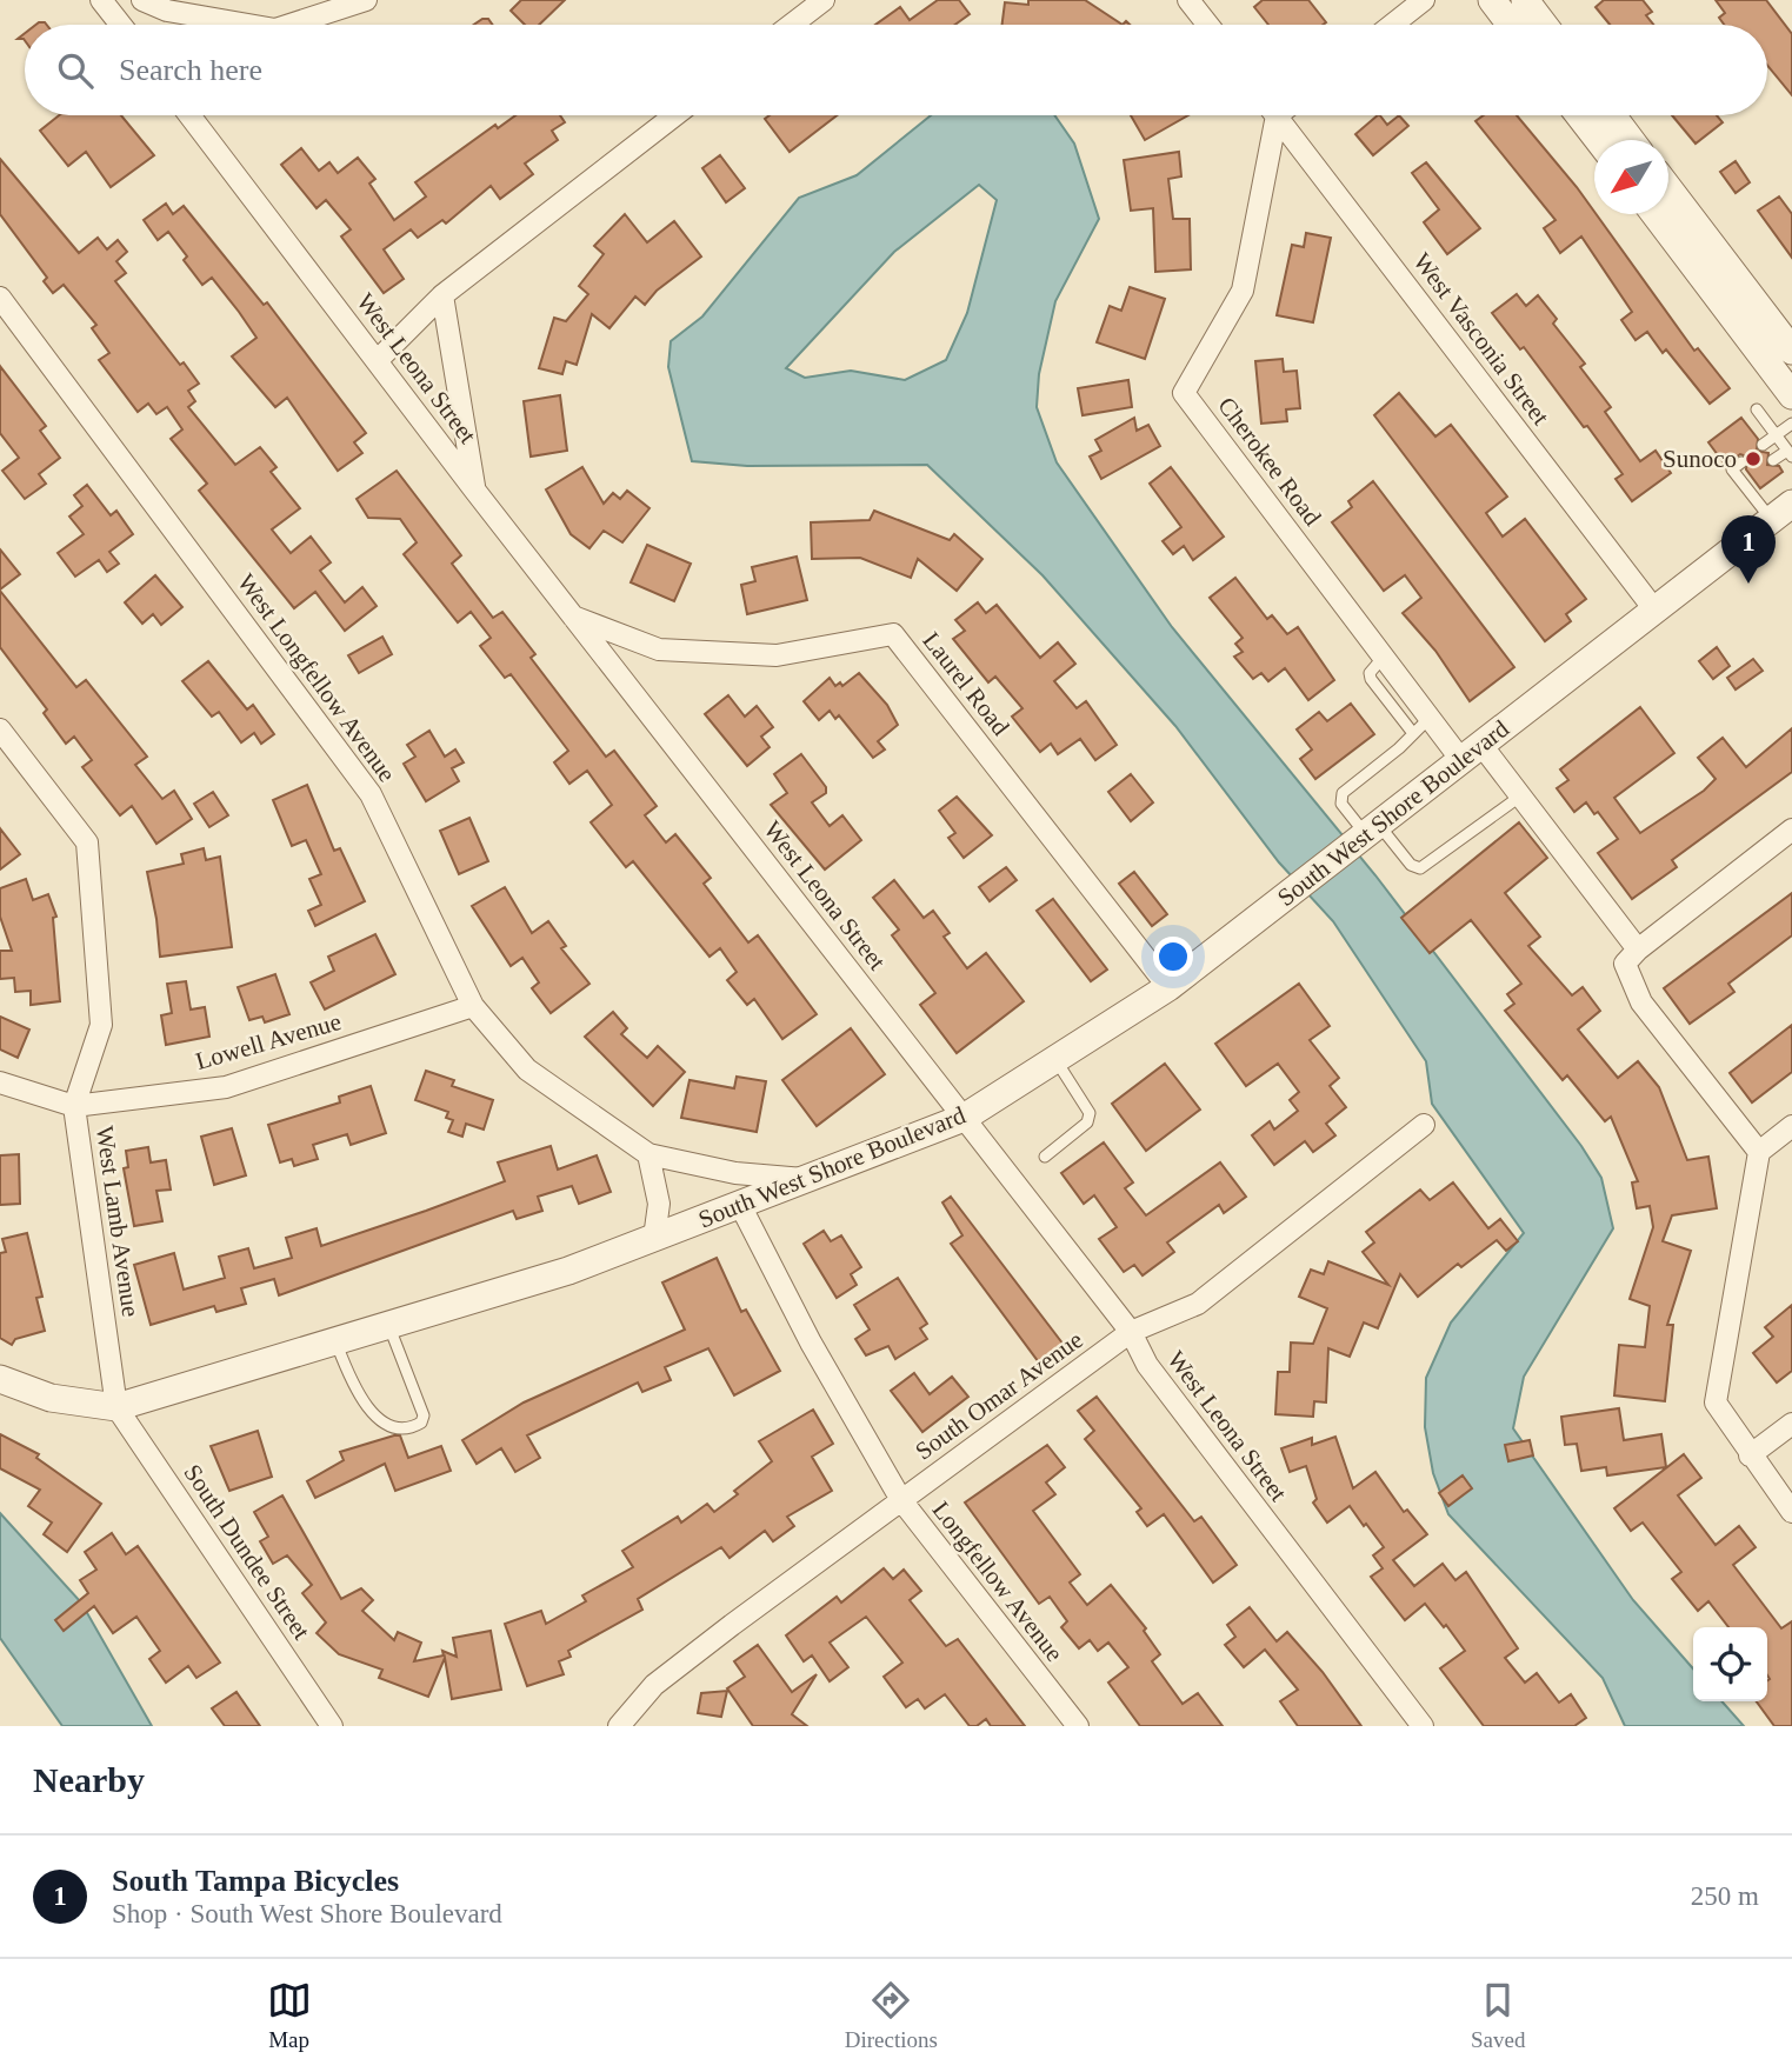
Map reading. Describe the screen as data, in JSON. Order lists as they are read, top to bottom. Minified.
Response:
{"streets":{"street":["West Vasconia Street","West Leona Street","Cherokee Road","West Longfellow Avenue","Laurel Road","South West Shore Boulevard","Lowell Avenue","West Lamb Avenue","South Omar Avenue","South Dundee Street","Longfellow Avenue"]},"crossings":[["West Vasconia Street","South West Shore Boulevard"],["West Leona Street","Laurel Road"],["West Leona Street","South West Shore Boulevard"],["West Leona Street","South Omar Avenue"],["Cherokee Road","South West Shore Boulevard"],["West Longfellow Avenue","South West Shore Boulevard"],["West Longfellow Avenue","Lowell Avenue"],["Laurel Road","South West Shore Boulevard"],["South West Shore Boulevard","West Lamb Avenue"],["South West Shore Boulevard","South Dundee Street"],["South West Shore Boulevard","Longfellow Avenue"],["Lowell Avenue","West Lamb Avenue"],["West Lamb Avenue","South Dundee Street"],["South Omar Avenue","Longfellow Avenue"]],"places":["Sunoco"],"north":"bottom left","page":{"search":"Search here","pins":"1","heading":"Nearby","list":[{"mark":"1","name":"South Tampa Bicycles","note":"Shop · South West Shore Boulevard","value":"250 m"}],"nav":["Map","Directions","Saved"]}}
